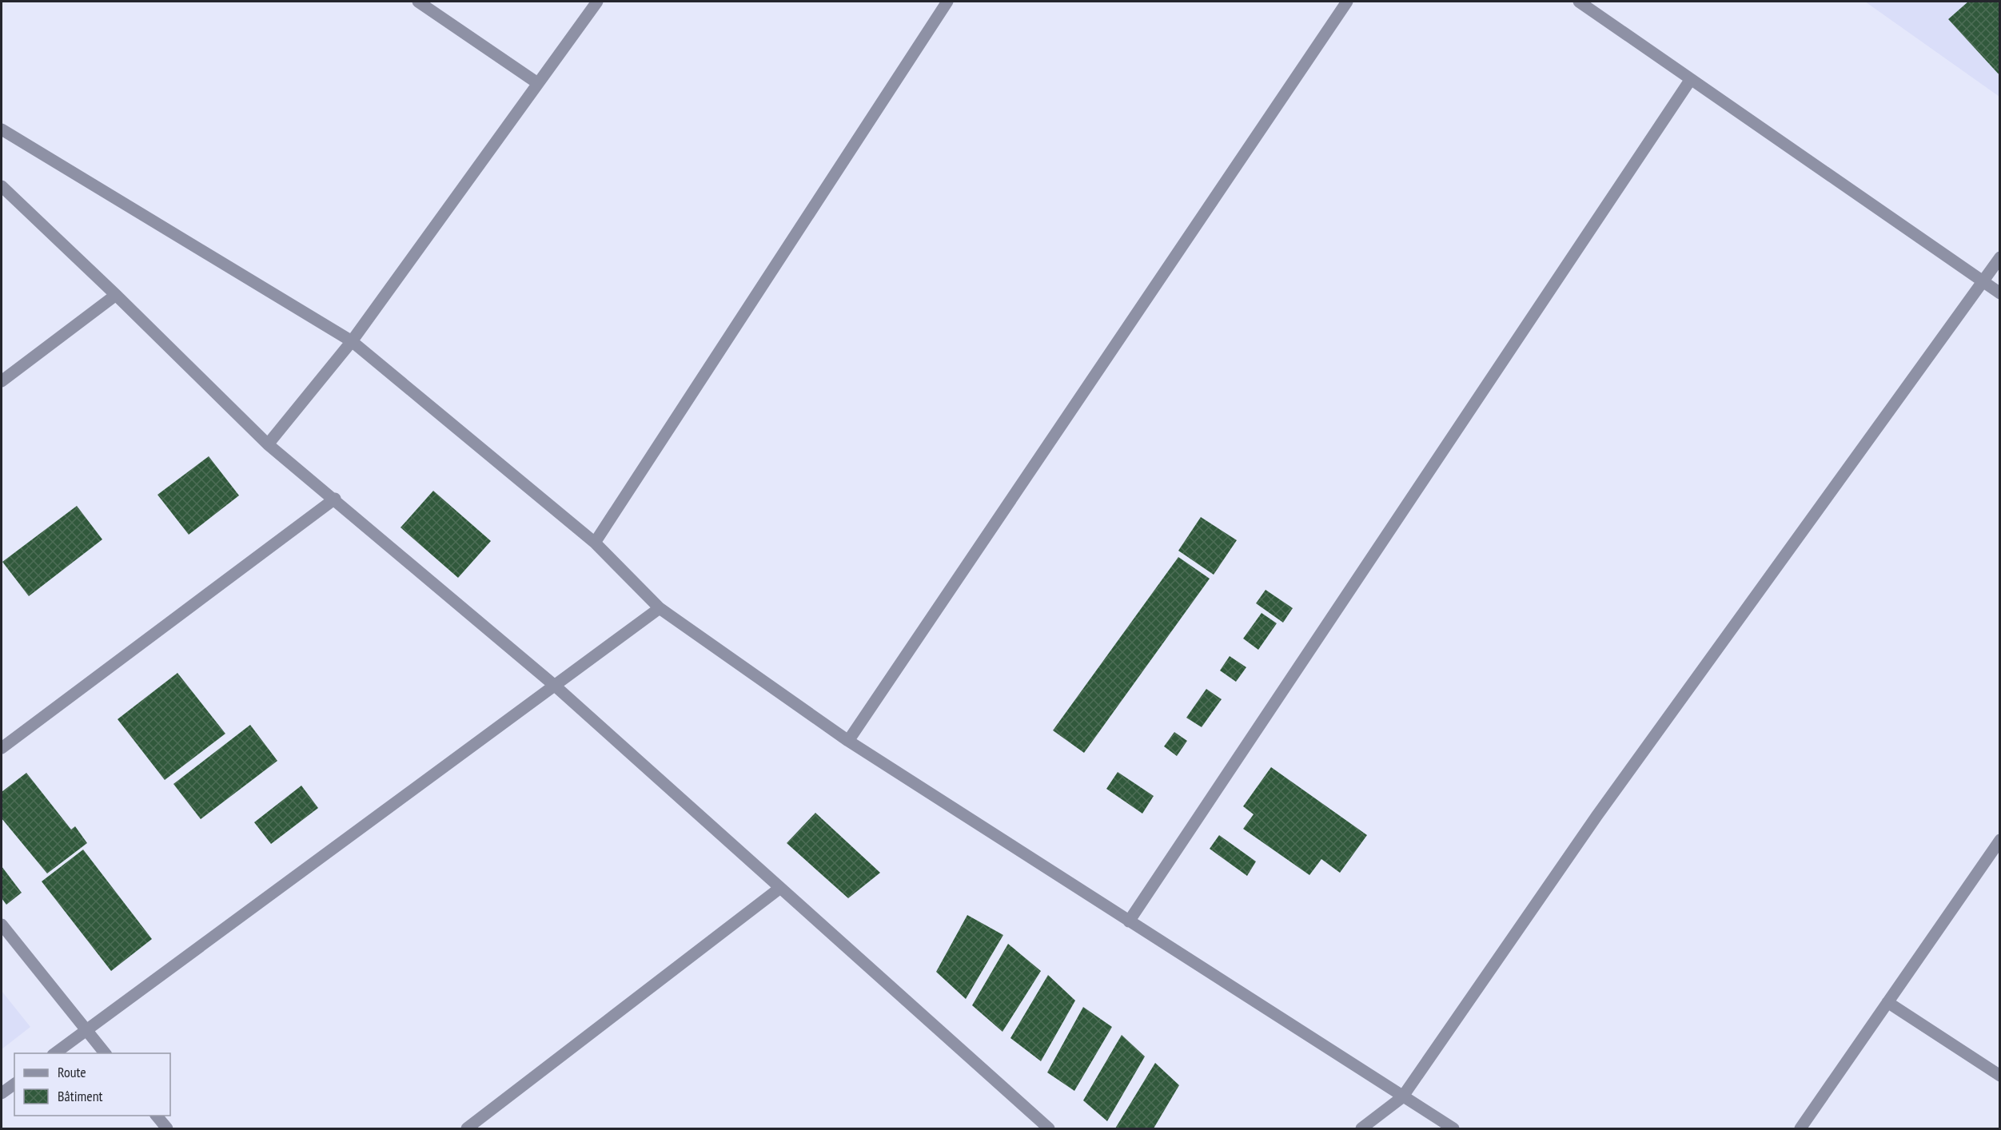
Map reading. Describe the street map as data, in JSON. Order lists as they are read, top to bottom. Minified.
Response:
{"legend":["Route","Bâtiment"]}
